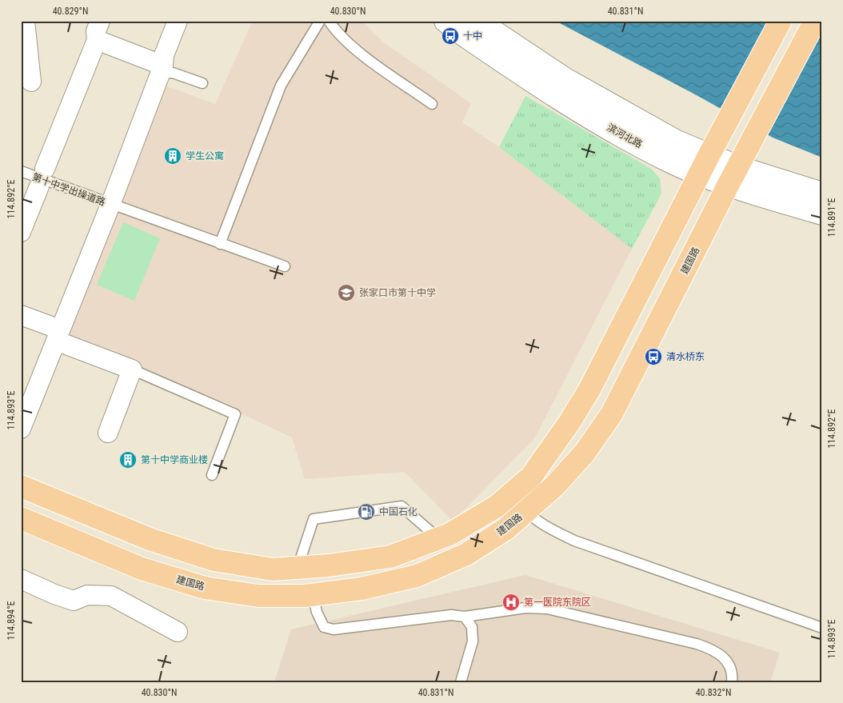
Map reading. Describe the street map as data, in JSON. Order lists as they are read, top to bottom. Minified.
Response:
{"streets":{"main road":["滨河北路","建国路"],"lane":["第十中学出操道路"]},"crossings":[["滨河北路","建国路"]],"places":{"bus stop":["十中","清水桥东"],"building":["学生公寓","第十中学商业楼"],"school or university":["张家口市第十中学"],"fuel station":["中国石化"],"hospital":["第一医院东院区"]},"coordinates":["40.829°N","40.830°N","40.831°N","114.892°E","114.891°E","114.893°E","114.894°E","40.832°N"]}
